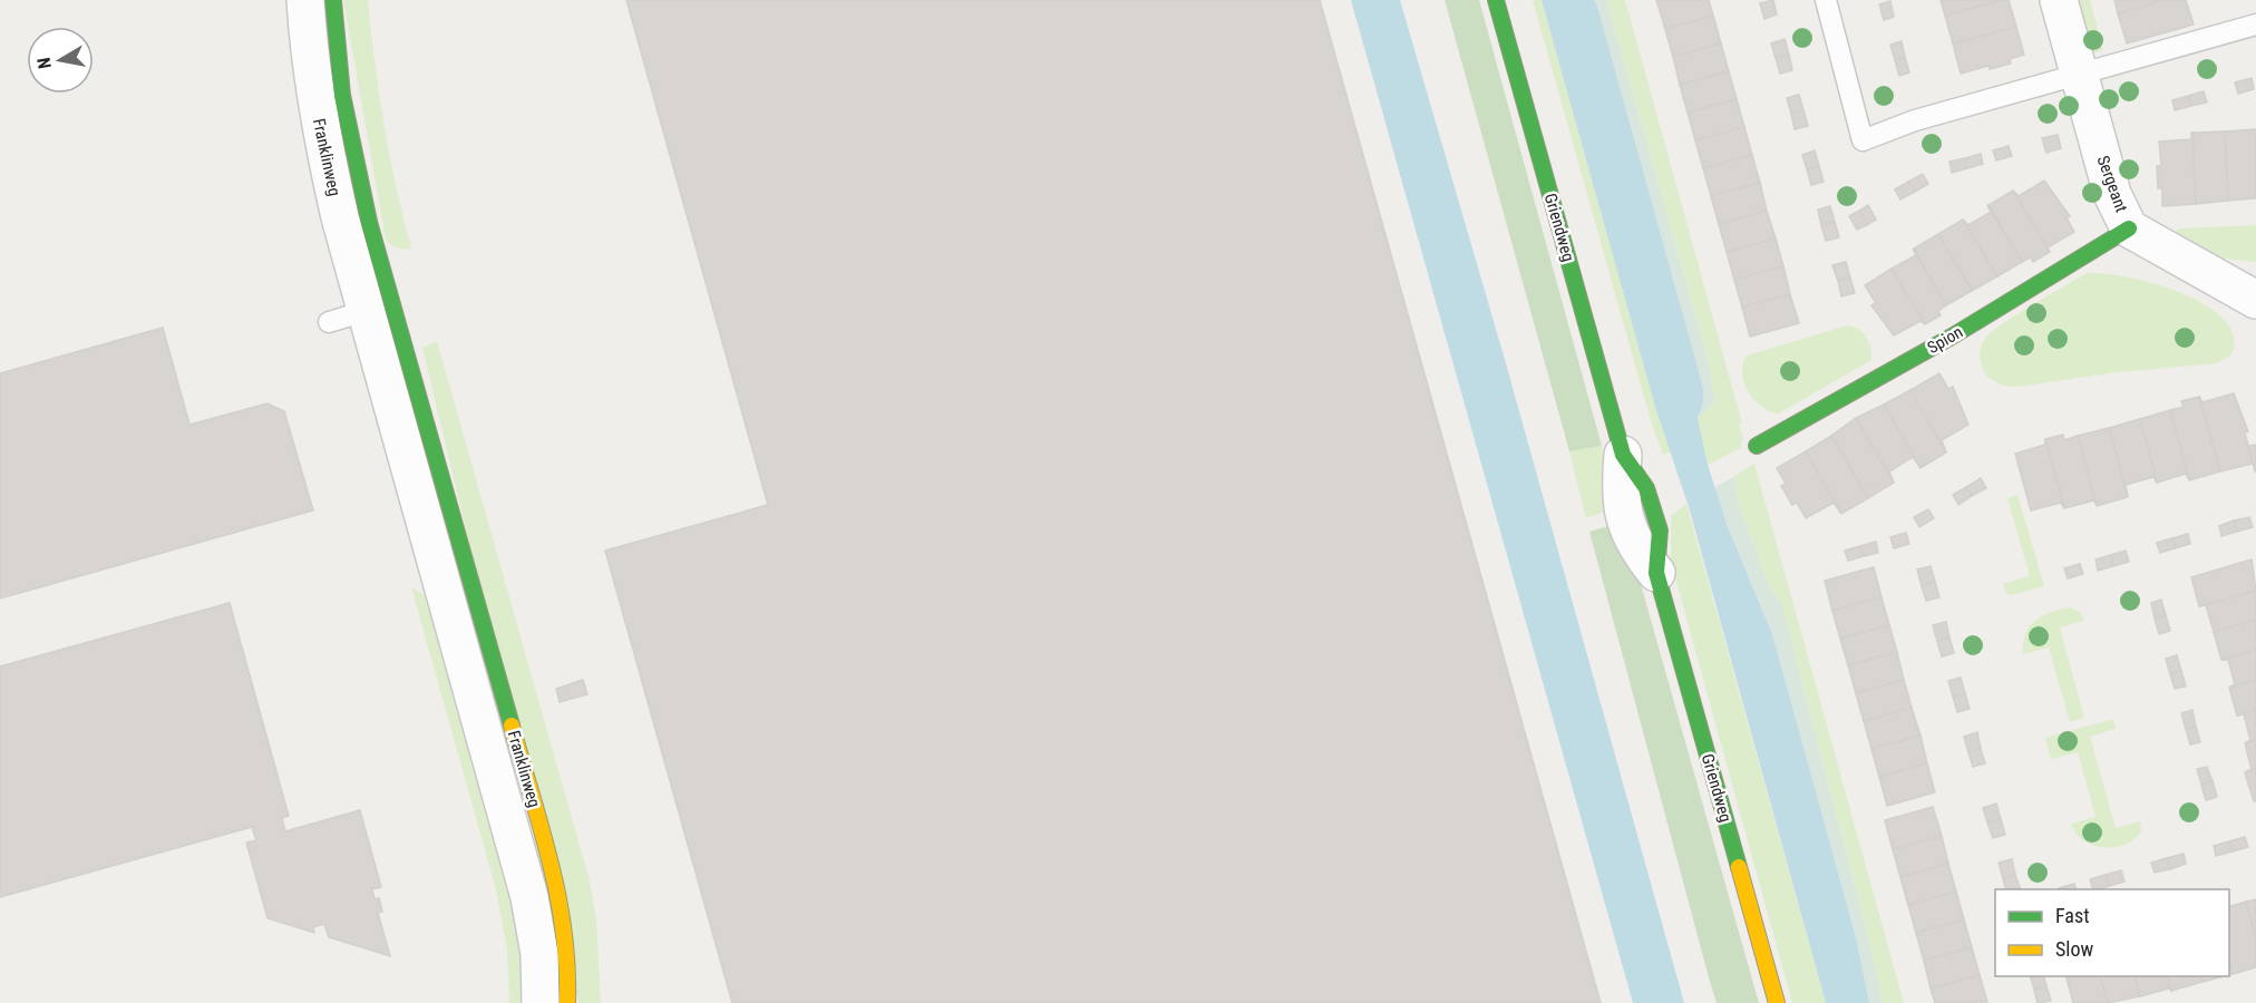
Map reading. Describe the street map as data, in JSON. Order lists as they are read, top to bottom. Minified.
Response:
{"streets":{"street":["Franklinweg","Sergeant","Griendweg","Spion"]},"crossings":[["Sergeant","Spion"]],"legend":["Fast","Slow"],"north":"left"}
